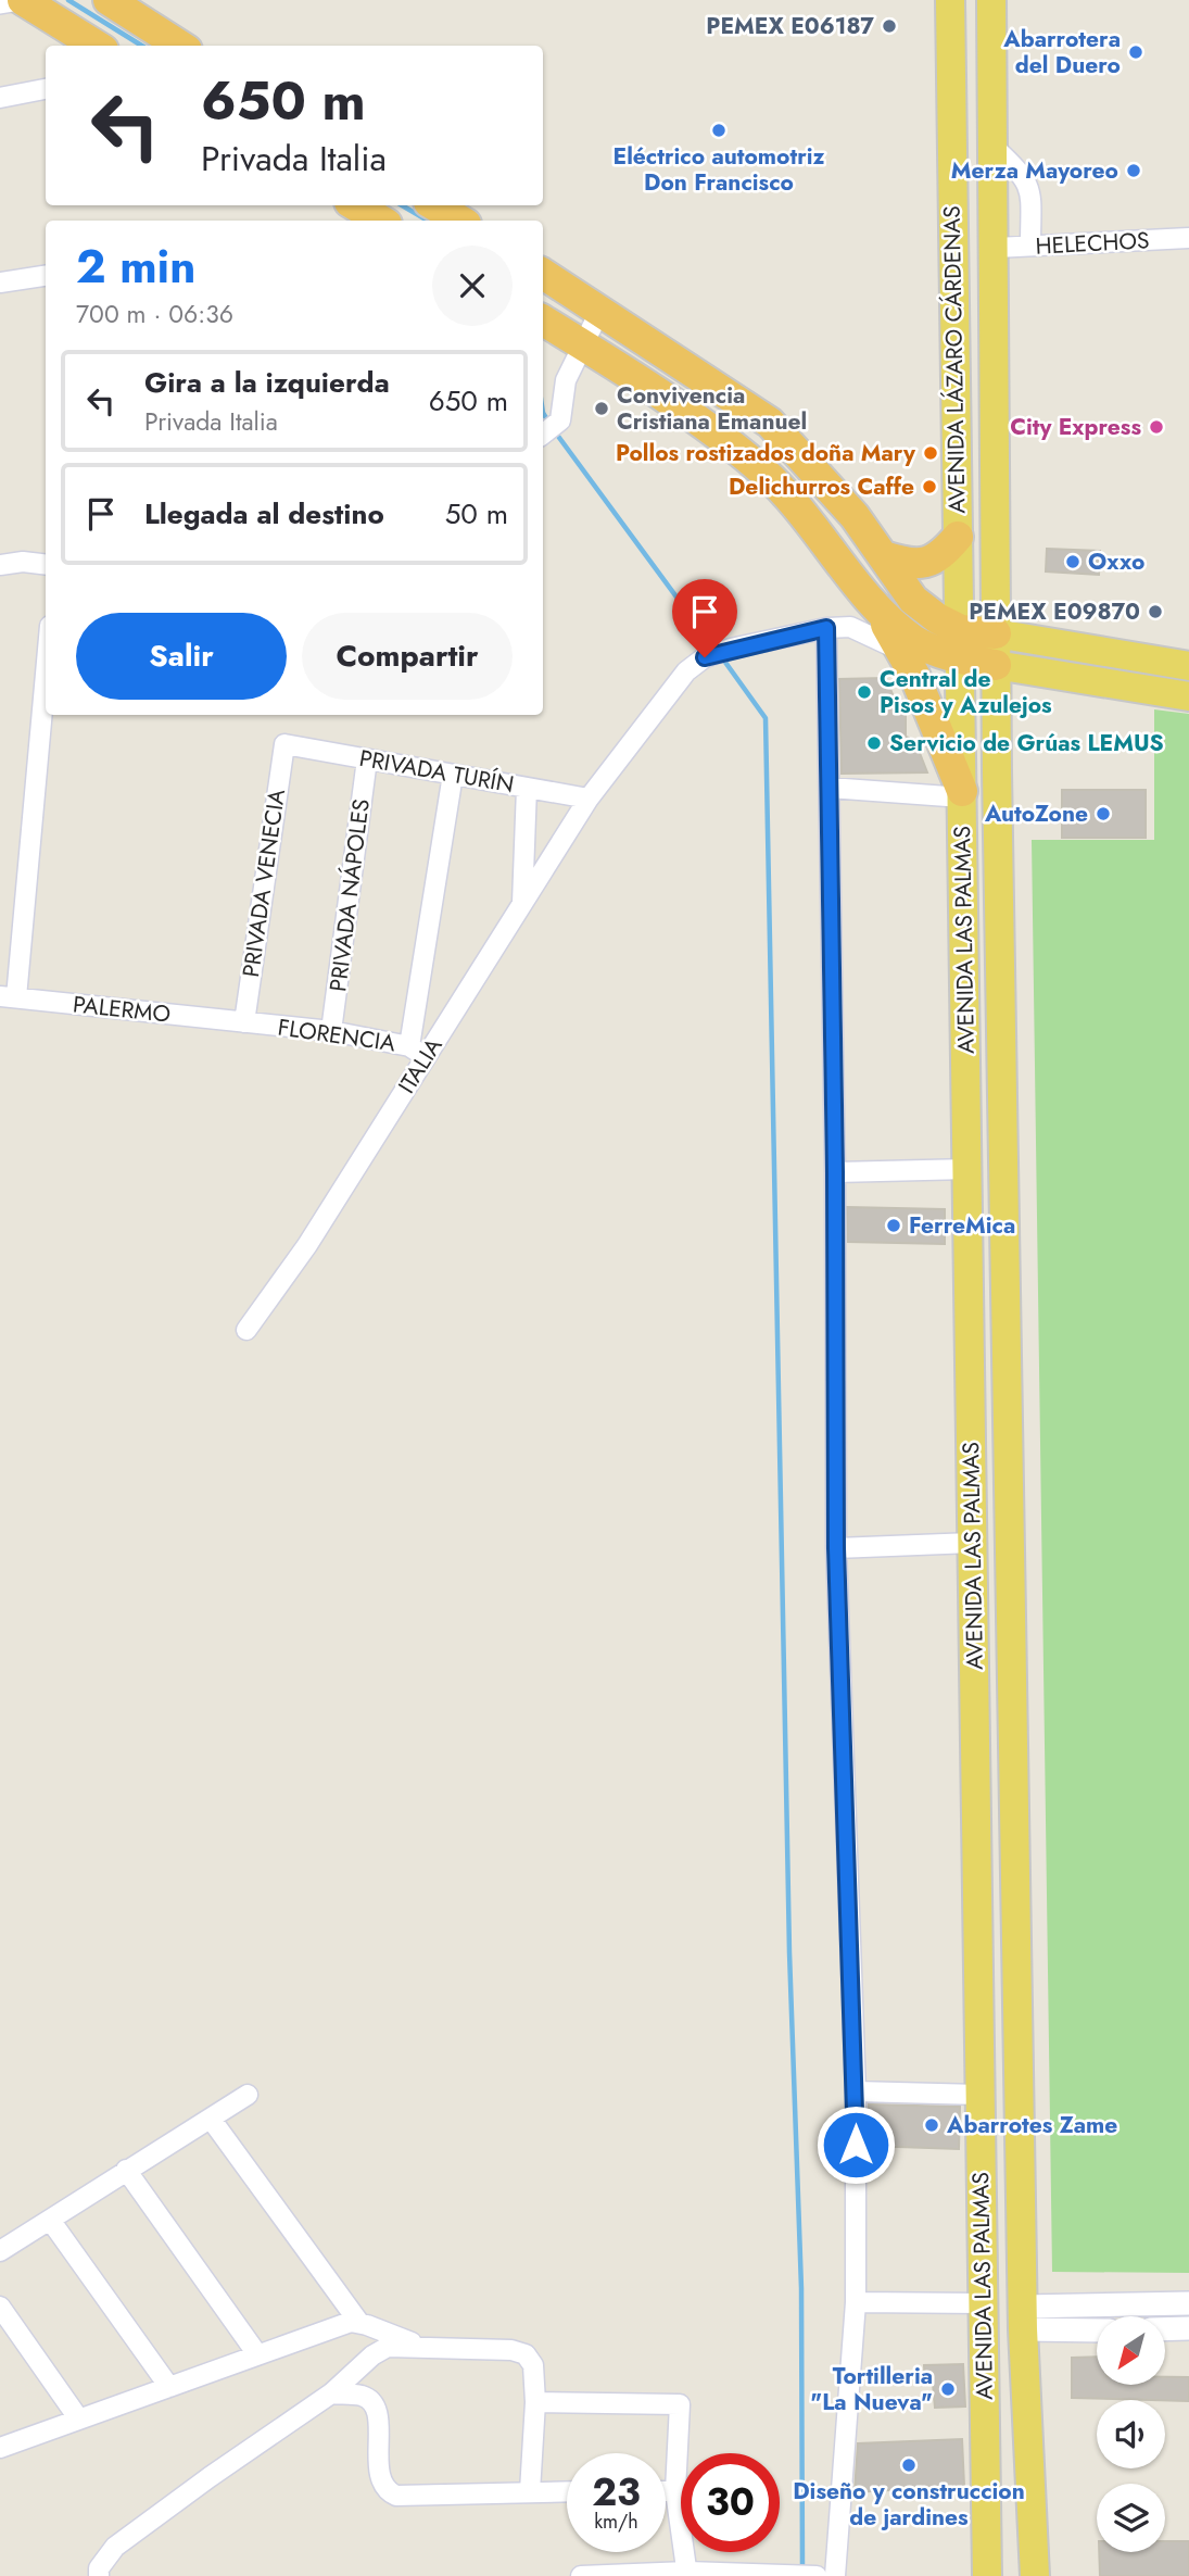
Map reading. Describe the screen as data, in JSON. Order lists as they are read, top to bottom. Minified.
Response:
{"streets":{"main road":["AVENIDA LÁZARO CÁRDENAS","AVENIDA LAS PALMAS"],"street":["HELECHOS","PRIVADA TURÍN","PRIVADA VENECIA","PRIVADA NÁPOLES","PALERMO","FLORENCIA","ITALIA"]},"crossings":[["HELECHOS","AVENIDA LÁZARO CÁRDENAS"],["AVENIDA LÁZARO CÁRDENAS","AVENIDA LAS PALMAS"],["PRIVADA TURÍN","PRIVADA VENECIA"],["PRIVADA TURÍN","PRIVADA NÁPOLES"],["PRIVADA TURÍN","ITALIA"],["PRIVADA VENECIA","PALERMO"],["PRIVADA VENECIA","FLORENCIA"],["PRIVADA NÁPOLES","FLORENCIA"],["PALERMO","FLORENCIA"],["FLORENCIA","ITALIA"]],"places":["PEMEX E06187","Abarrotera del Duero","Eléctrico automotriz Don Francisco","Merza Mayoreo","Convivencia Cristiana Emanuel","City Express","Pollos rostizados doña Mary","Delichurros Caffe","Oxxo","PEMEX E09870","Central de Pisos y Azulejos","Servicio de Grúas LEMUS","AutoZone","FerreMica","Abarrotes Zame","Tortilleria \"La Nueva\"","Diseño y construccion de jardines"],"north":"bottom left","page":{"turn":["650 m","Privada Italia"],"heading":["2 min","700 m · 06:36"],"list":[{"name":"Gira a la izquierda","note":"Privada Italia","value":"650 m"},{"name":"Llegada al destino","value":"50 m"}],"buttons":["Salir","Compartir"],"speed":"23 km/h","limit":"30"}}
